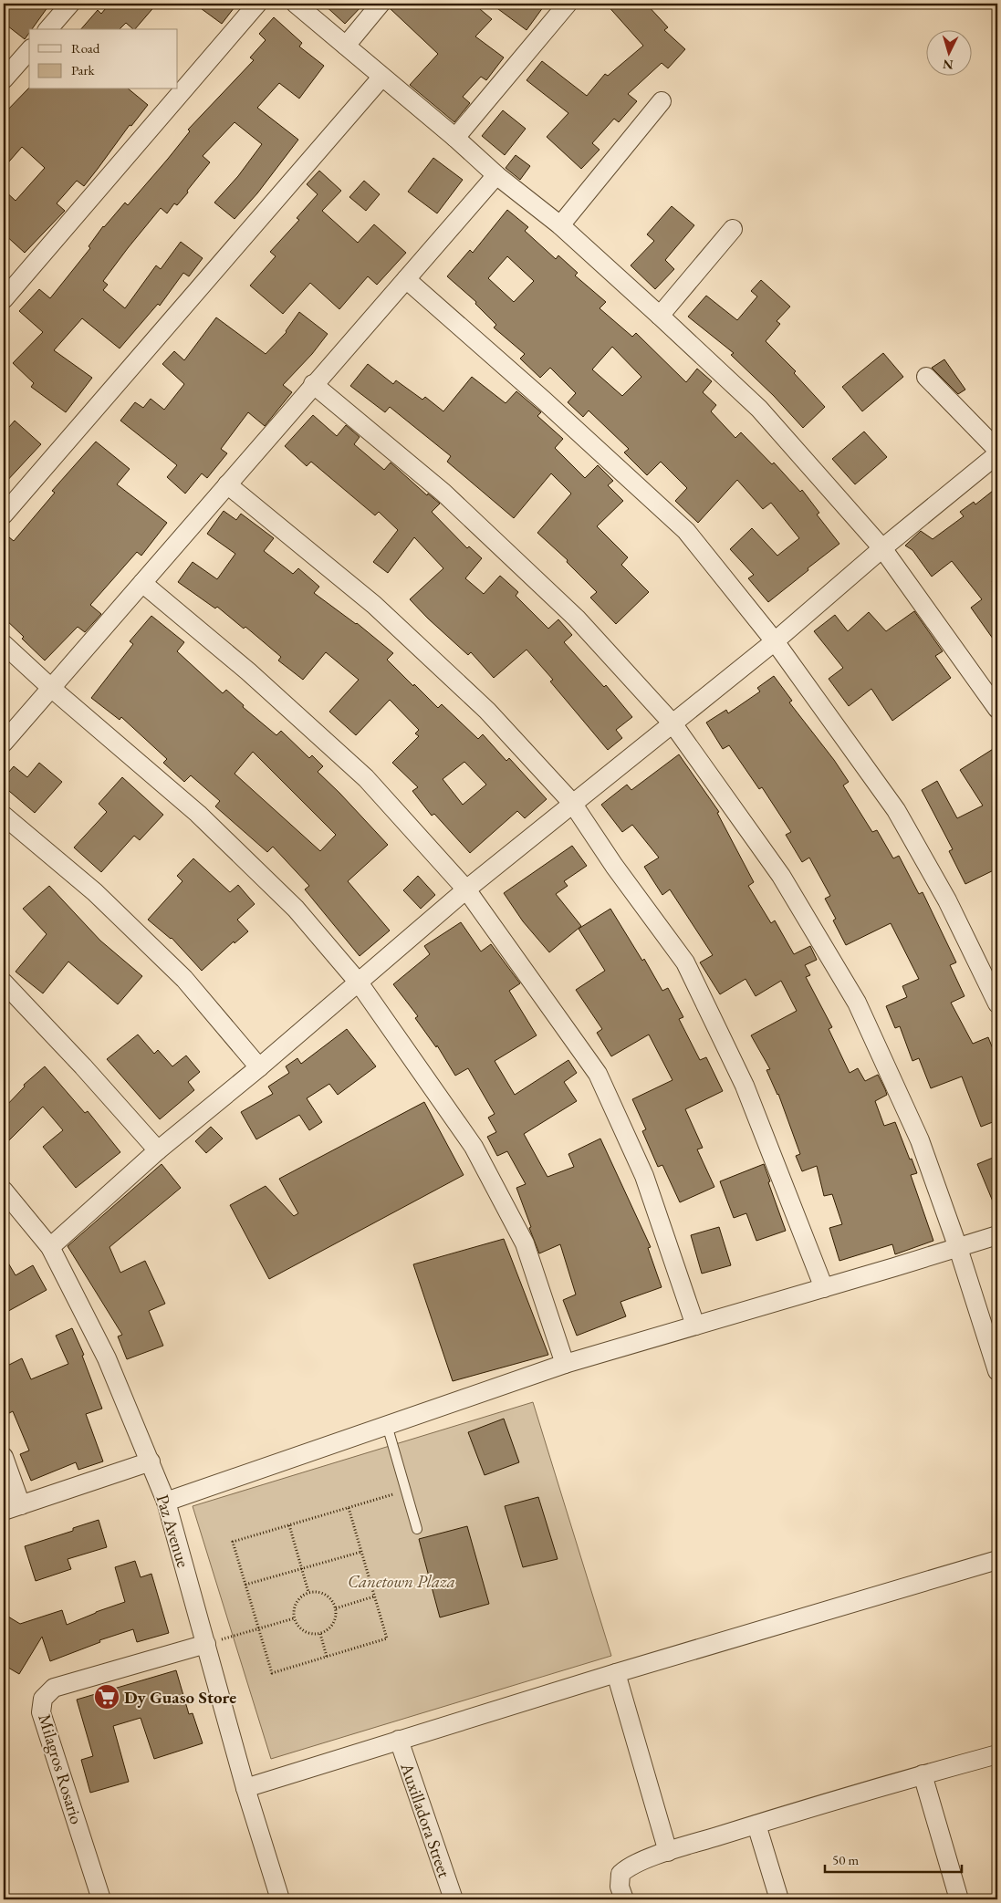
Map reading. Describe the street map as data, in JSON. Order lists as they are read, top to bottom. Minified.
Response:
{"streets":{"street":["Paz Avenue","Milagros Rosario","Auxilladora Street"]},"crossings":[["Paz Avenue","Milagros Rosario"]],"parks":["Canetown Plaza"],"places":{"supermarket":["Dy Guaso Store"]},"legend":["Road","Park"],"scale_bar":"50 m","north":"bottom"}
